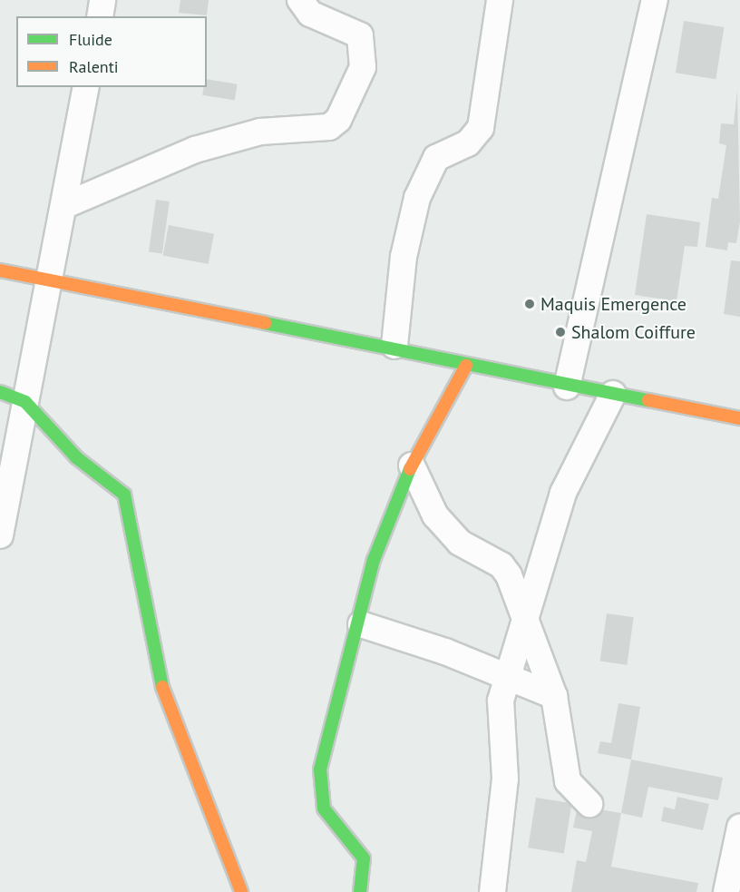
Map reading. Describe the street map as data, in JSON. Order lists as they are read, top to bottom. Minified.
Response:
{"places":["Maquis Emergence","Shalom Coiffure"],"legend":["Fluide","Ralenti"]}
